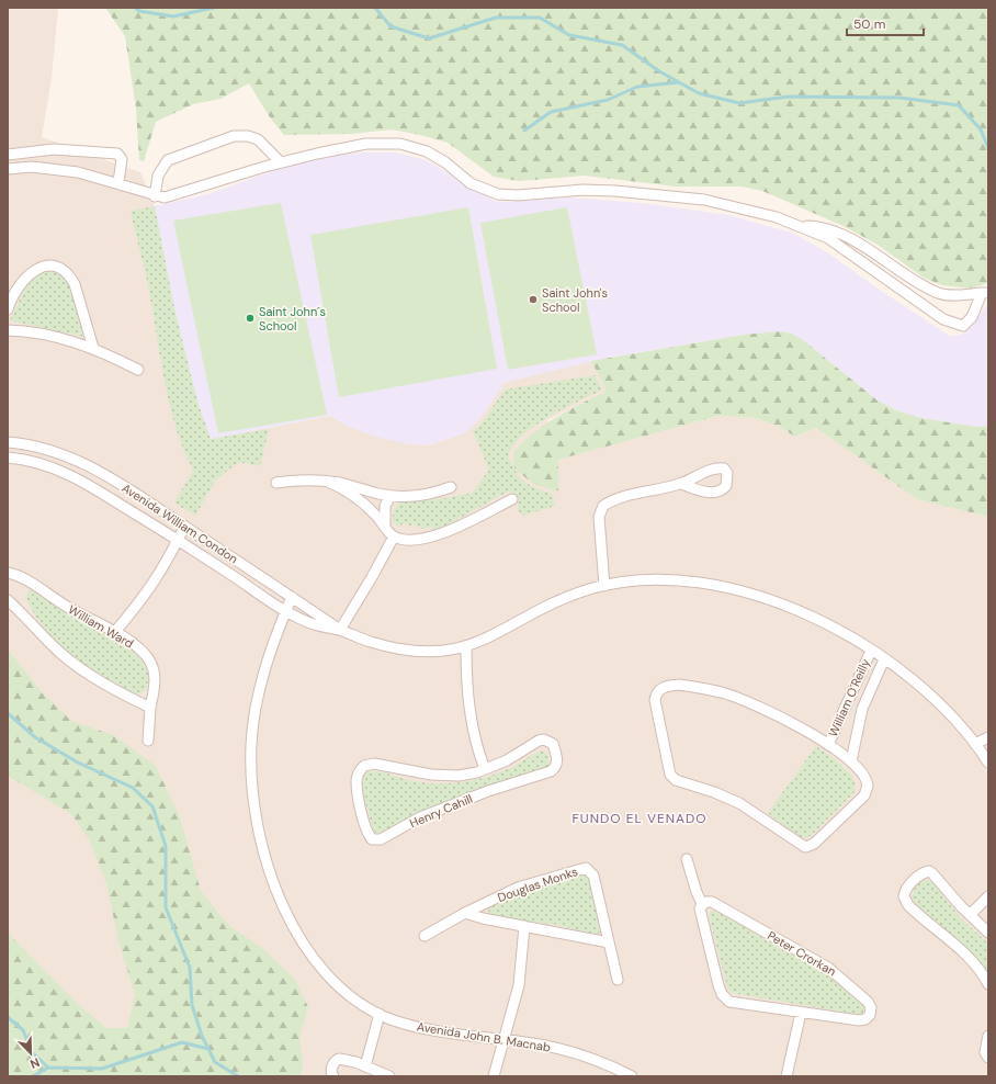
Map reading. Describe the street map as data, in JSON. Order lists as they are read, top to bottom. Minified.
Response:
{"streets":{"street":["Avenida William Condon","William Ward","William O´Reilly","Henry Cahill","Douglas Monks","Peter Crorkan","Avenida John B. Macnab"]},"crossings":[["Avenida William Condon","William O´Reilly"],["Avenida William Condon","Avenida John B. Macnab"]],"districts":["FUNDO EL VENADO"],"places":["Saint John's School","Saint John´s School"],"scale_bar":"50 m","north":"bottom right"}
